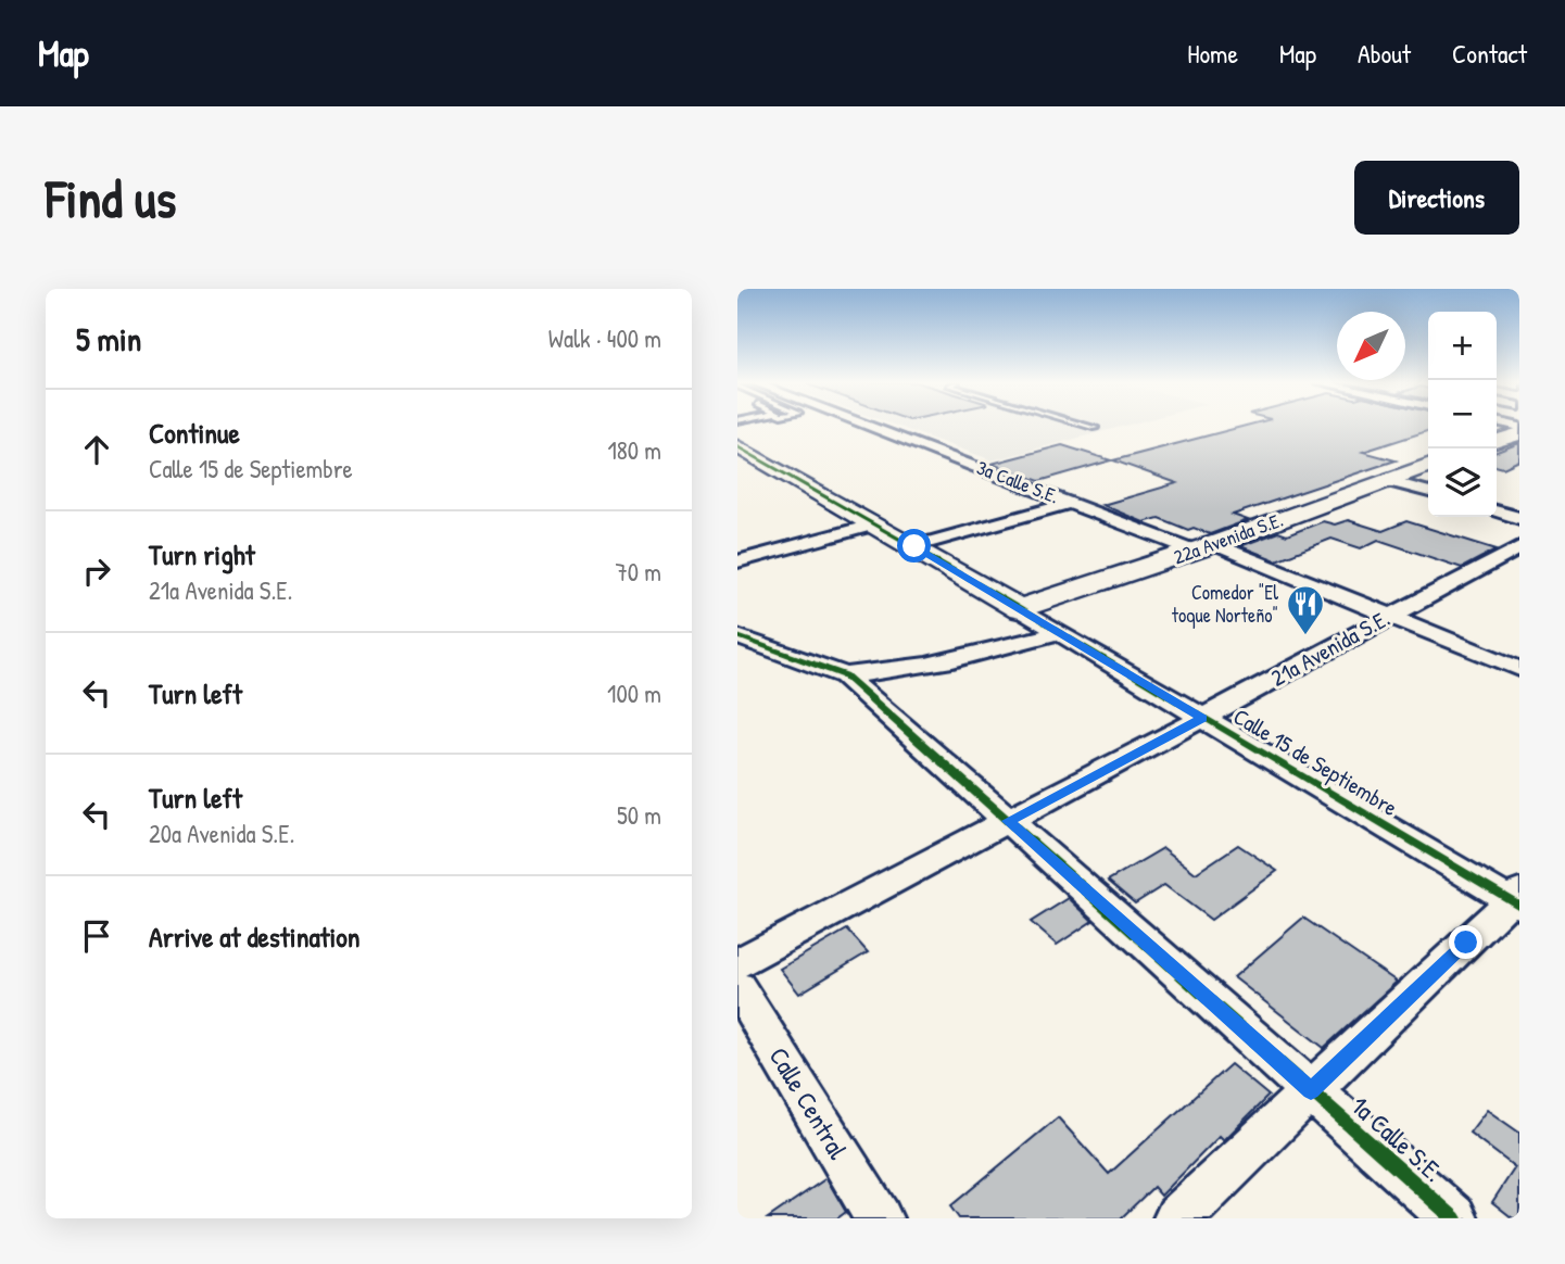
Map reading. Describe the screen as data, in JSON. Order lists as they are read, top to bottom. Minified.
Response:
{"streets":{"street":["3a Calle S.E.","22a Avenida S.E.","21a Avenida S.E.","Calle 15 de Septiembre","Calle Central","1a Calle S.E."]},"crossings":[["3a Calle S.E.","22a Avenida S.E."],["3a Calle S.E.","21a Avenida S.E."],["22a Avenida S.E.","Calle 15 de Septiembre"],["21a Avenida S.E.","Calle 15 de Septiembre"],["21a Avenida S.E.","1a Calle S.E."]],"places":{"restaurant":["Comedor \"El toque Norteño\""]},"north":"bottom left","page":{"header":"Map","nav":["Home","Map","About","Contact"],"buttons":"Directions","title":"Find us","heading":["5 min","Walk · 400 m"],"map_buttons":["+","−"],"list":[["Continue","Calle 15 de Septiembre","180 m"],["Turn right","21a Avenida S.E.","70 m"],["Turn left","100 m"],["Turn left","20a Avenida S.E.","50 m"],"Arrive at destination"]}}
